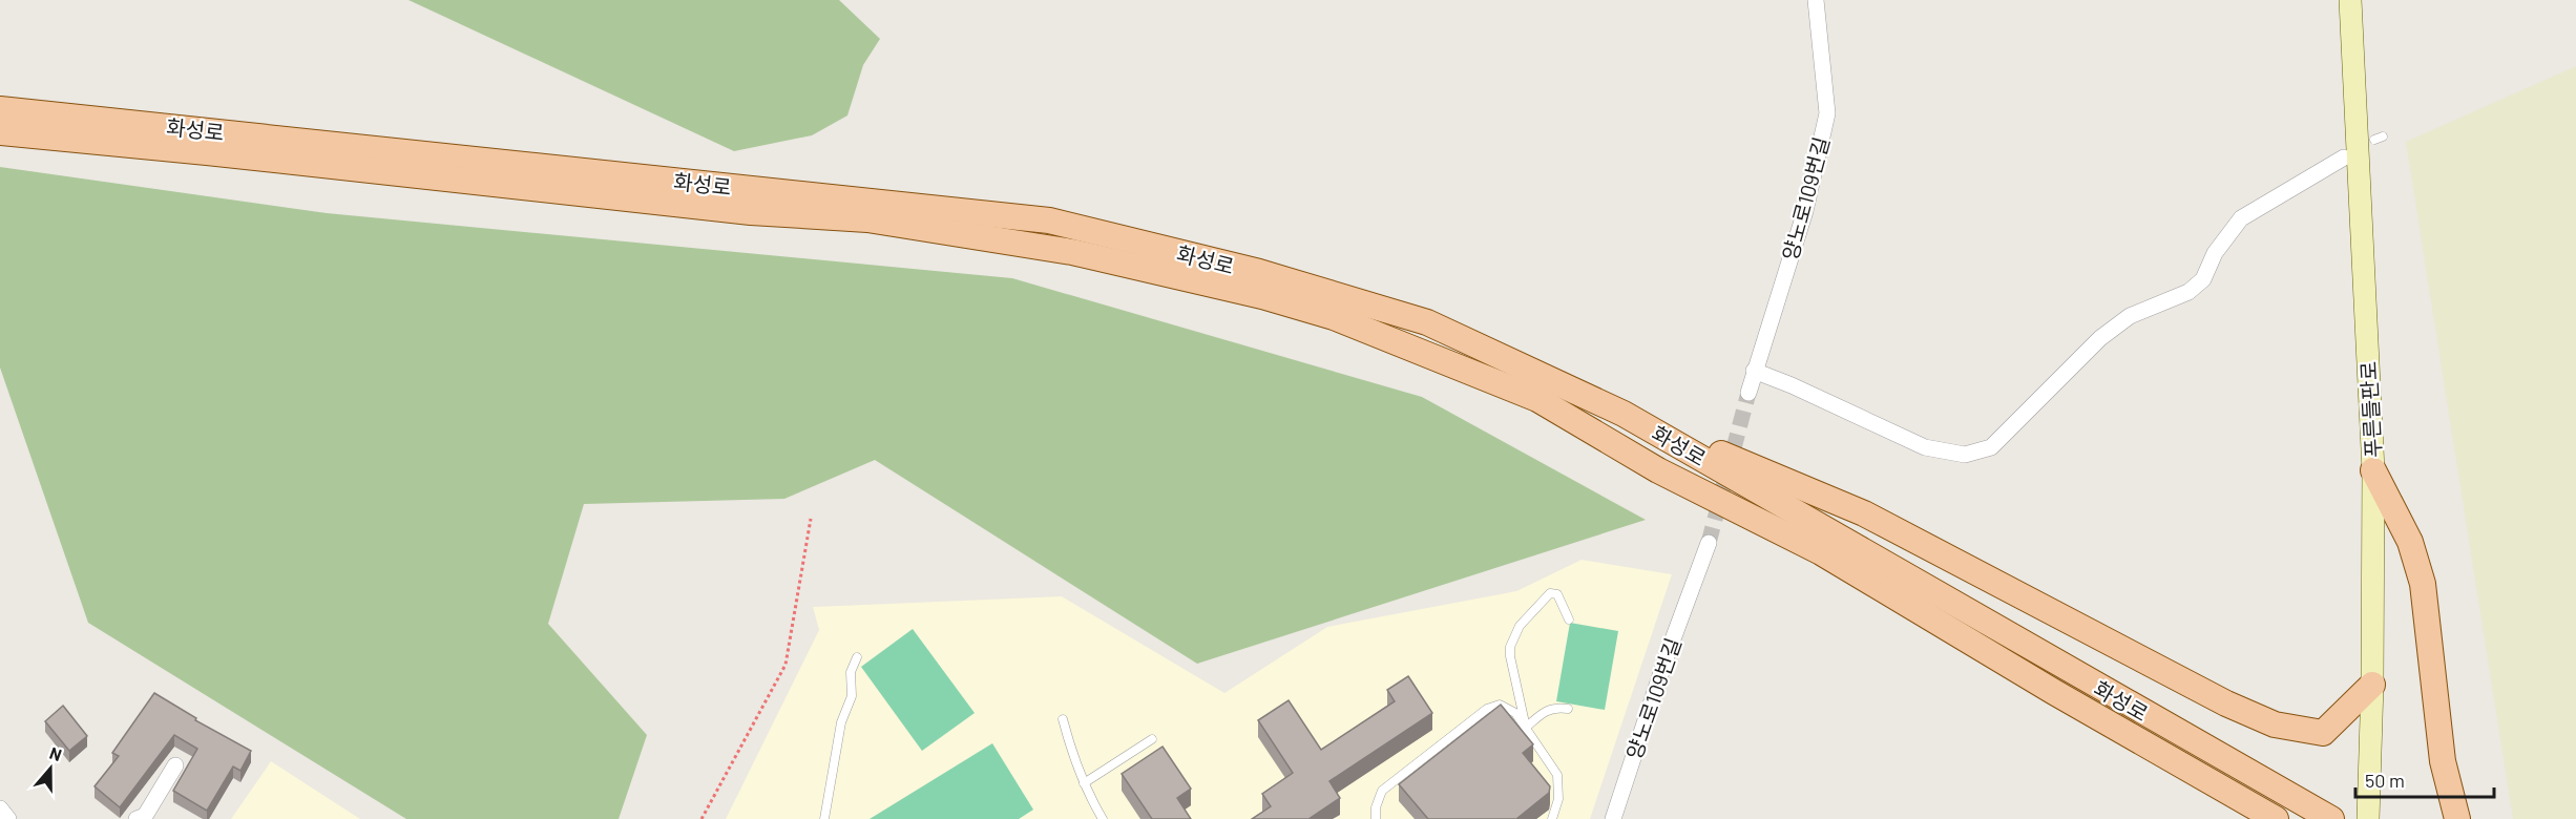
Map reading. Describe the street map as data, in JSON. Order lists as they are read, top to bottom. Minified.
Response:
{"streets":{"main road":["화성로","푸른들판로"],"street":["양노로109번길"]},"scale_bar":"50 m","north":"top"}
